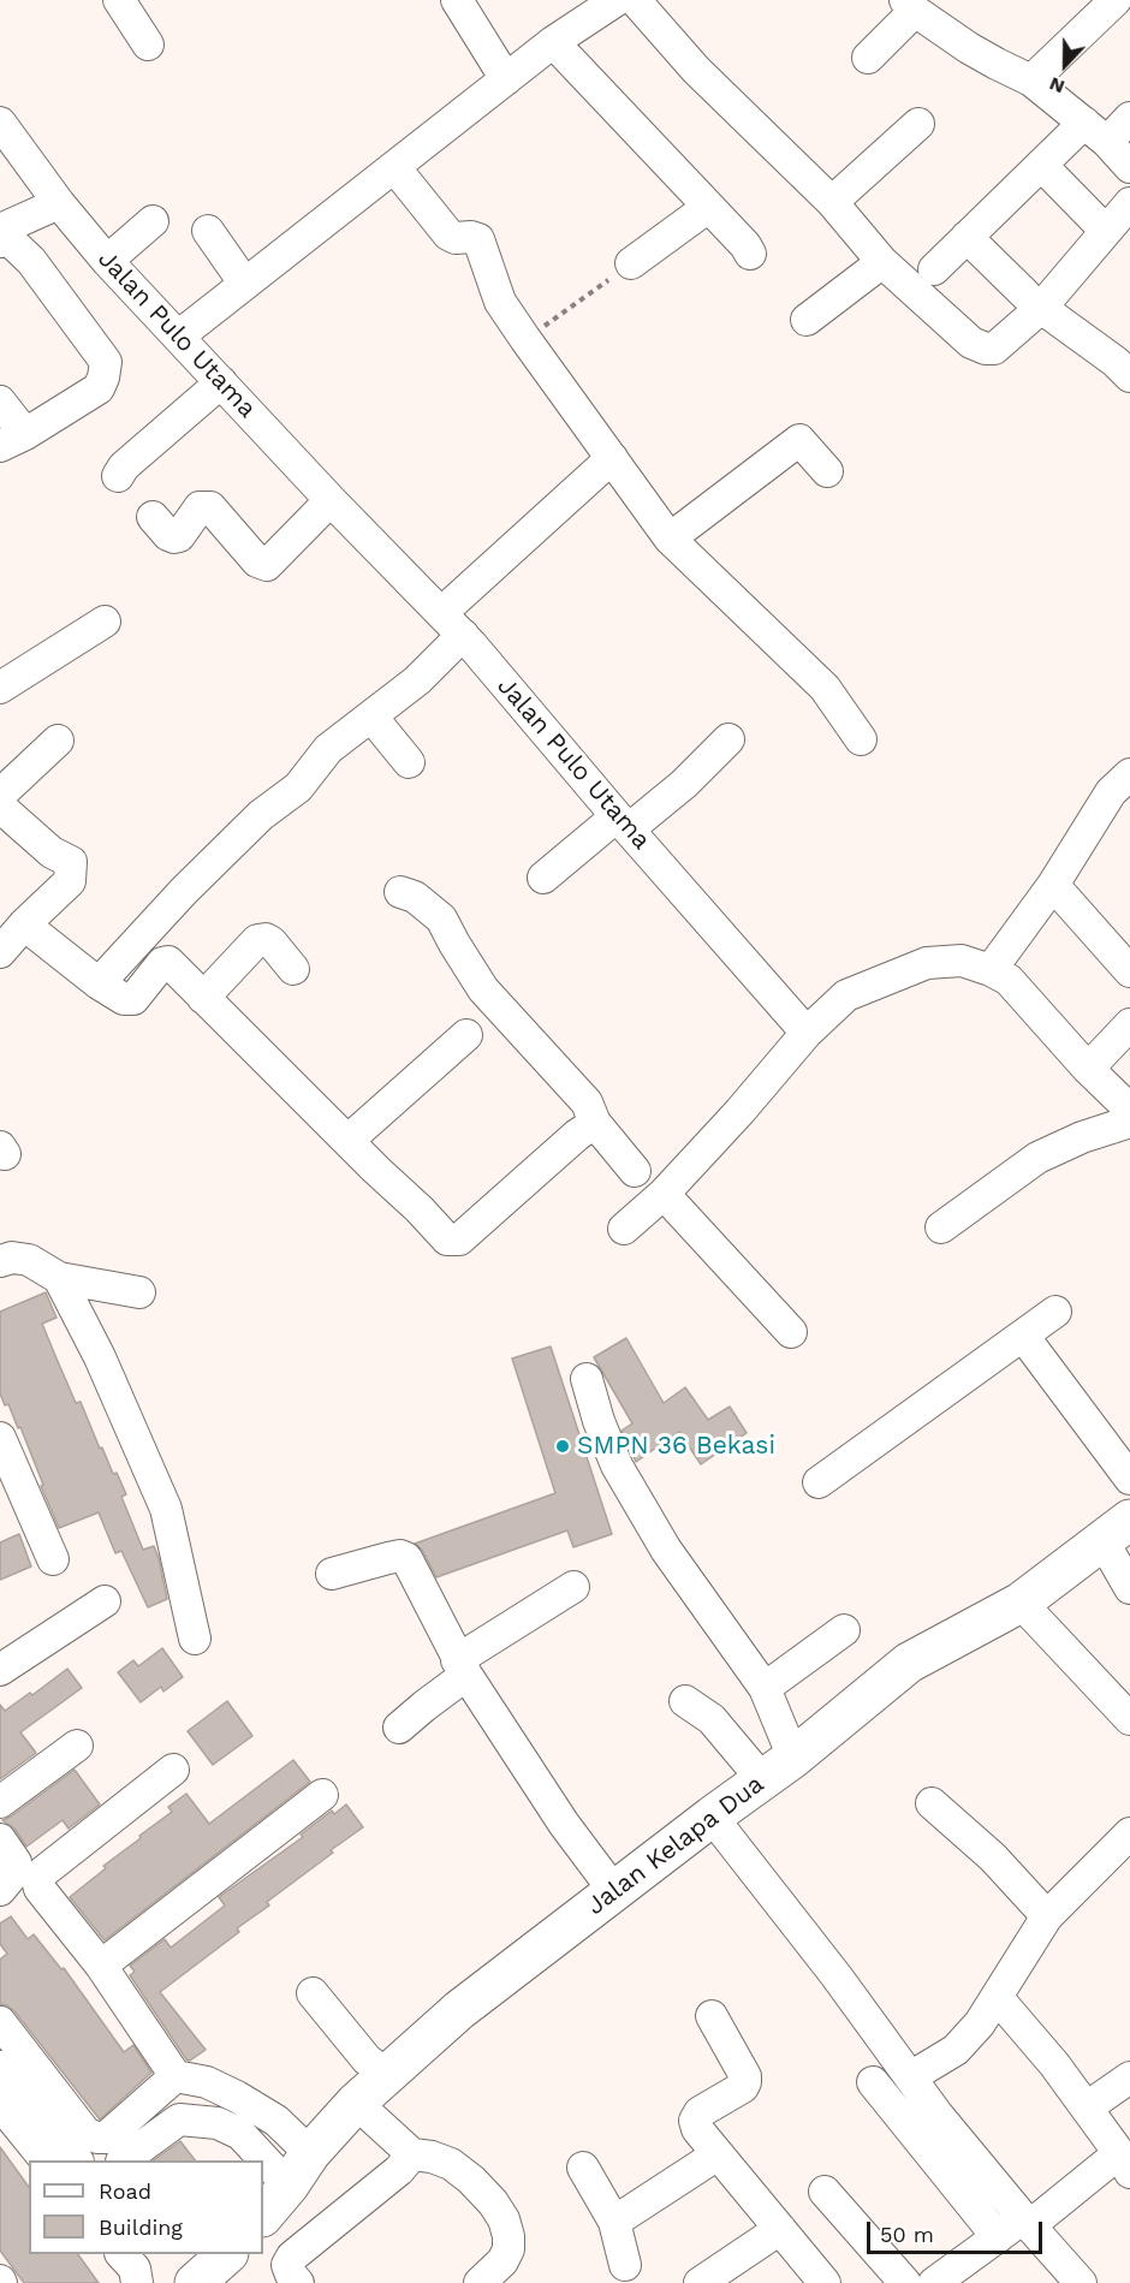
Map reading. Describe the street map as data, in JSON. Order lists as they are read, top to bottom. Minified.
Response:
{"streets":{"main road":["Jalan Kelapa Dua"],"street":["Jalan Pulo Utama"]},"places":["SMPN 36 Bekasi"],"legend":["Road","Building"],"scale_bar":"50 m","north":"bottom"}
